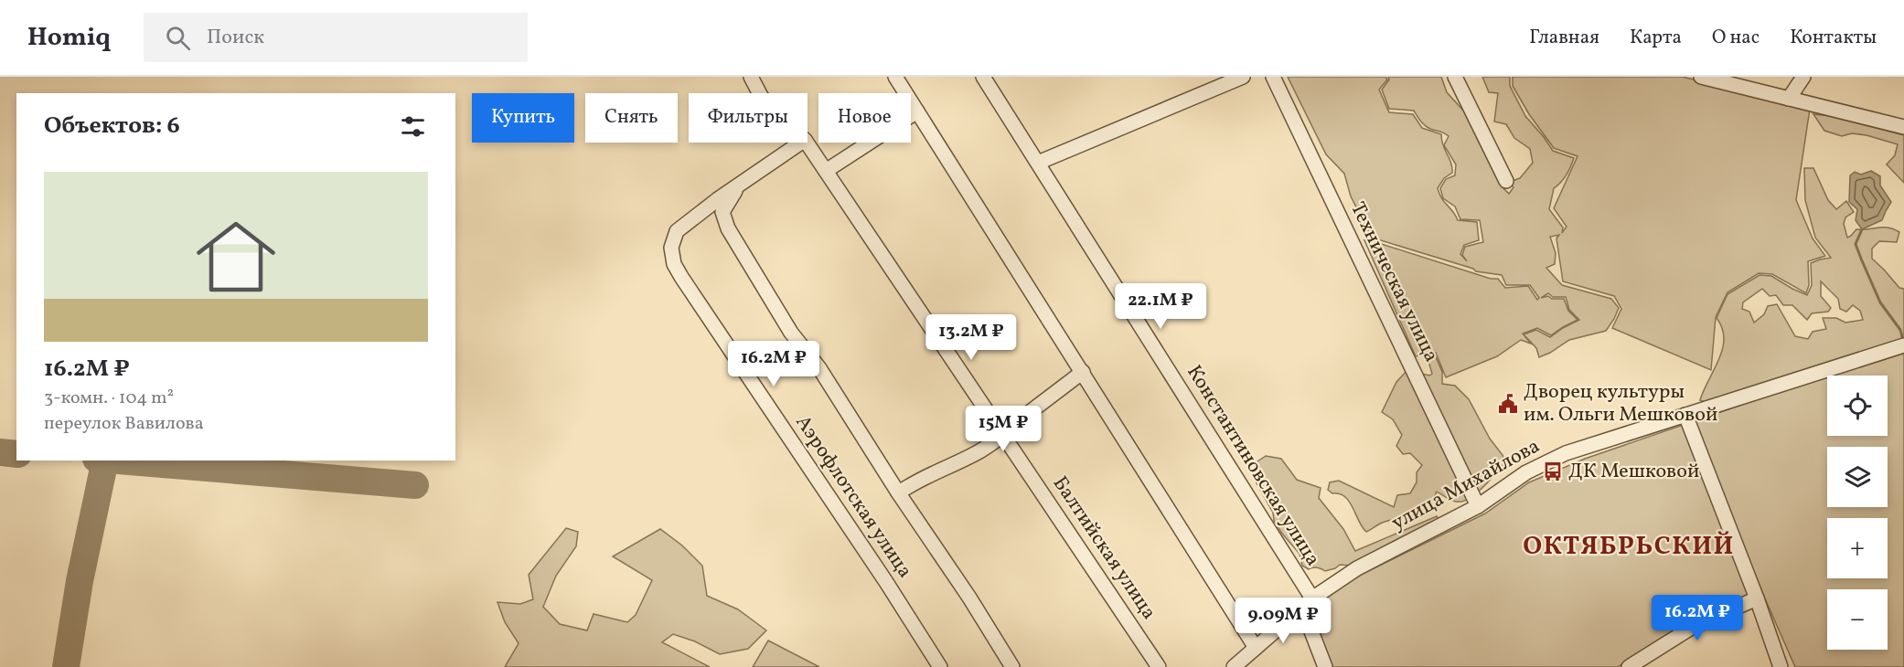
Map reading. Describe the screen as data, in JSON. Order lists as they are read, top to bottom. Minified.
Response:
{"streets":{"street":["Техническая улица","Константиновская улица","улица Михайлова","Аэрофлотская улица","Балтийская улица"]},"crossings":[["Техническая улица","улица Михайлова"],["Константиновская улица","улица Михайлова"]],"districts":["ОКТЯБРЬСКИЙ"],"places":{"public building":["Дворец культуры им. Ольги Мешковой"],"bus stop":["ДК Мешковой"]},"page":{"header":"Homiq","search":"Поиск","nav":["Главная","Карта","О нас","Контакты"],"chip":["Купить","Снять","Фильтры","Новое"],"heading":"Объектов: 6","list":[{"name":"16.2M ₽","note":"3-комн. · 104 m² · переулок Вавилова"}],"price":["22.1M ₽","13.2M ₽","16.2M ₽","15M ₽","16.2M ₽","9.09M ₽"],"map_buttons":["+","−"]}}
